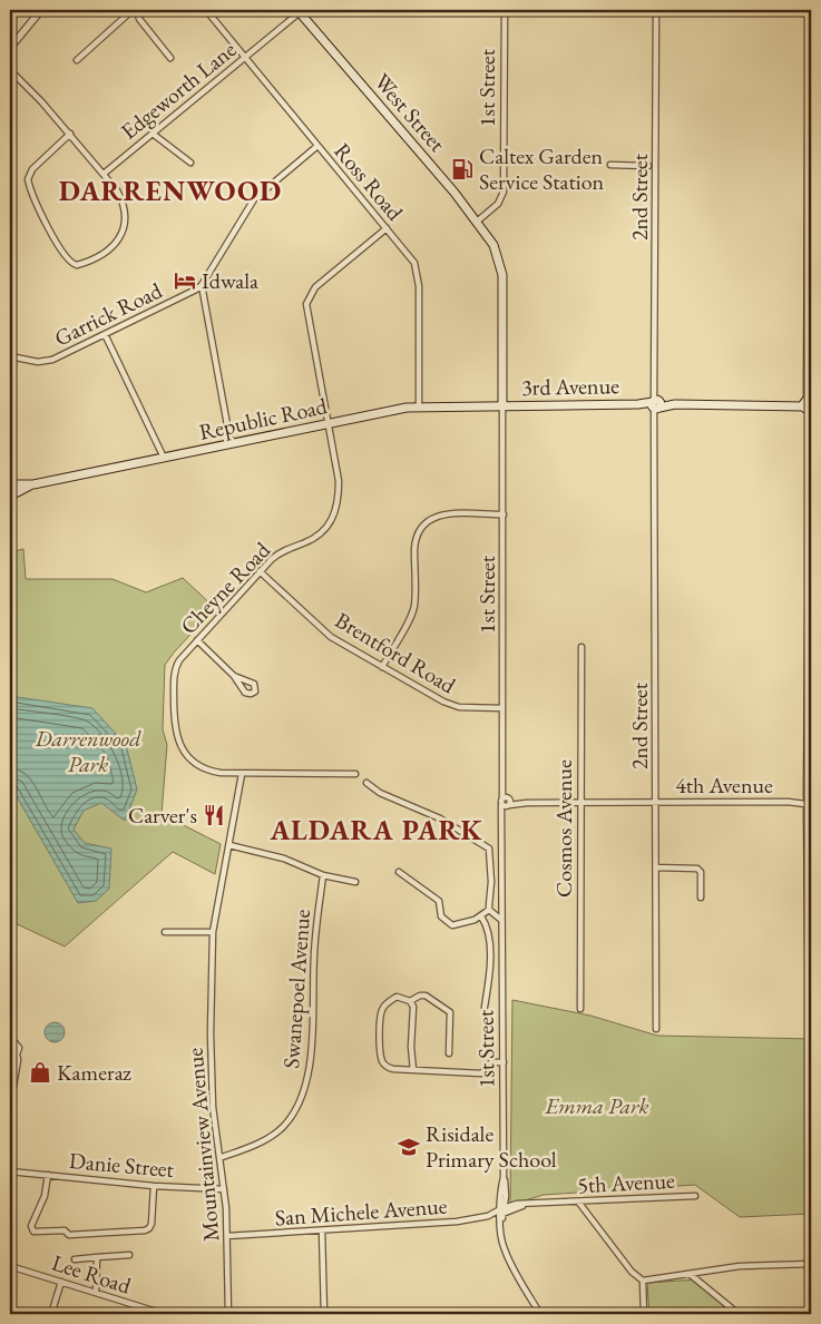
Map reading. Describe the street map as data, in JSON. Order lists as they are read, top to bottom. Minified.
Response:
{"streets":{"main road":["West Street","3rd Avenue","Republic Road"],"street":["1st Street","Edgeworth Lane","Ross Road","2nd Street","Garrick Road","Cheyne Road","Brentford Road","4th Avenue","Cosmos Avenue","Swanepoel Avenue","Mountainview Avenue","Danie Street","5th Avenue","San Michele Avenue","Lee Road"]},"crossings":[["1st Street","West Street"],["1st Street","3rd Avenue"],["1st Street","Republic Road"],["1st Street","Brentford Road"],["1st Street","4th Avenue"],["1st Street","San Michele Avenue"],["Edgeworth Lane","West Street"],["Edgeworth Lane","Ross Road"],["West Street","3rd Avenue"],["West Street","Republic Road"],["Ross Road","Garrick Road"],["Ross Road","Republic Road"],["Ross Road","Cheyne Road"],["2nd Street","3rd Avenue"],["2nd Street","4th Avenue"],["3rd Avenue","Republic Road"],["Republic Road","Cheyne Road"],["Cheyne Road","Brentford Road"],["Cheyne Road","Mountainview Avenue"],["4th Avenue","Cosmos Avenue"],["Swanepoel Avenue","Mountainview Avenue"],["Mountainview Avenue","Danie Street"],["Mountainview Avenue","San Michele Avenue"],["5th Avenue","San Michele Avenue"]],"districts":["DARRENWOOD","ALDARA PARK"],"parks":["Darrenwood Park","Emma Park"],"places":{"fuel station":["Caltex Garden Service Station"],"hotel":["Idwala"],"restaurant":["Carver's"],"shop":["Kameraz"],"school or university":["Risidale Primary School"]}}
